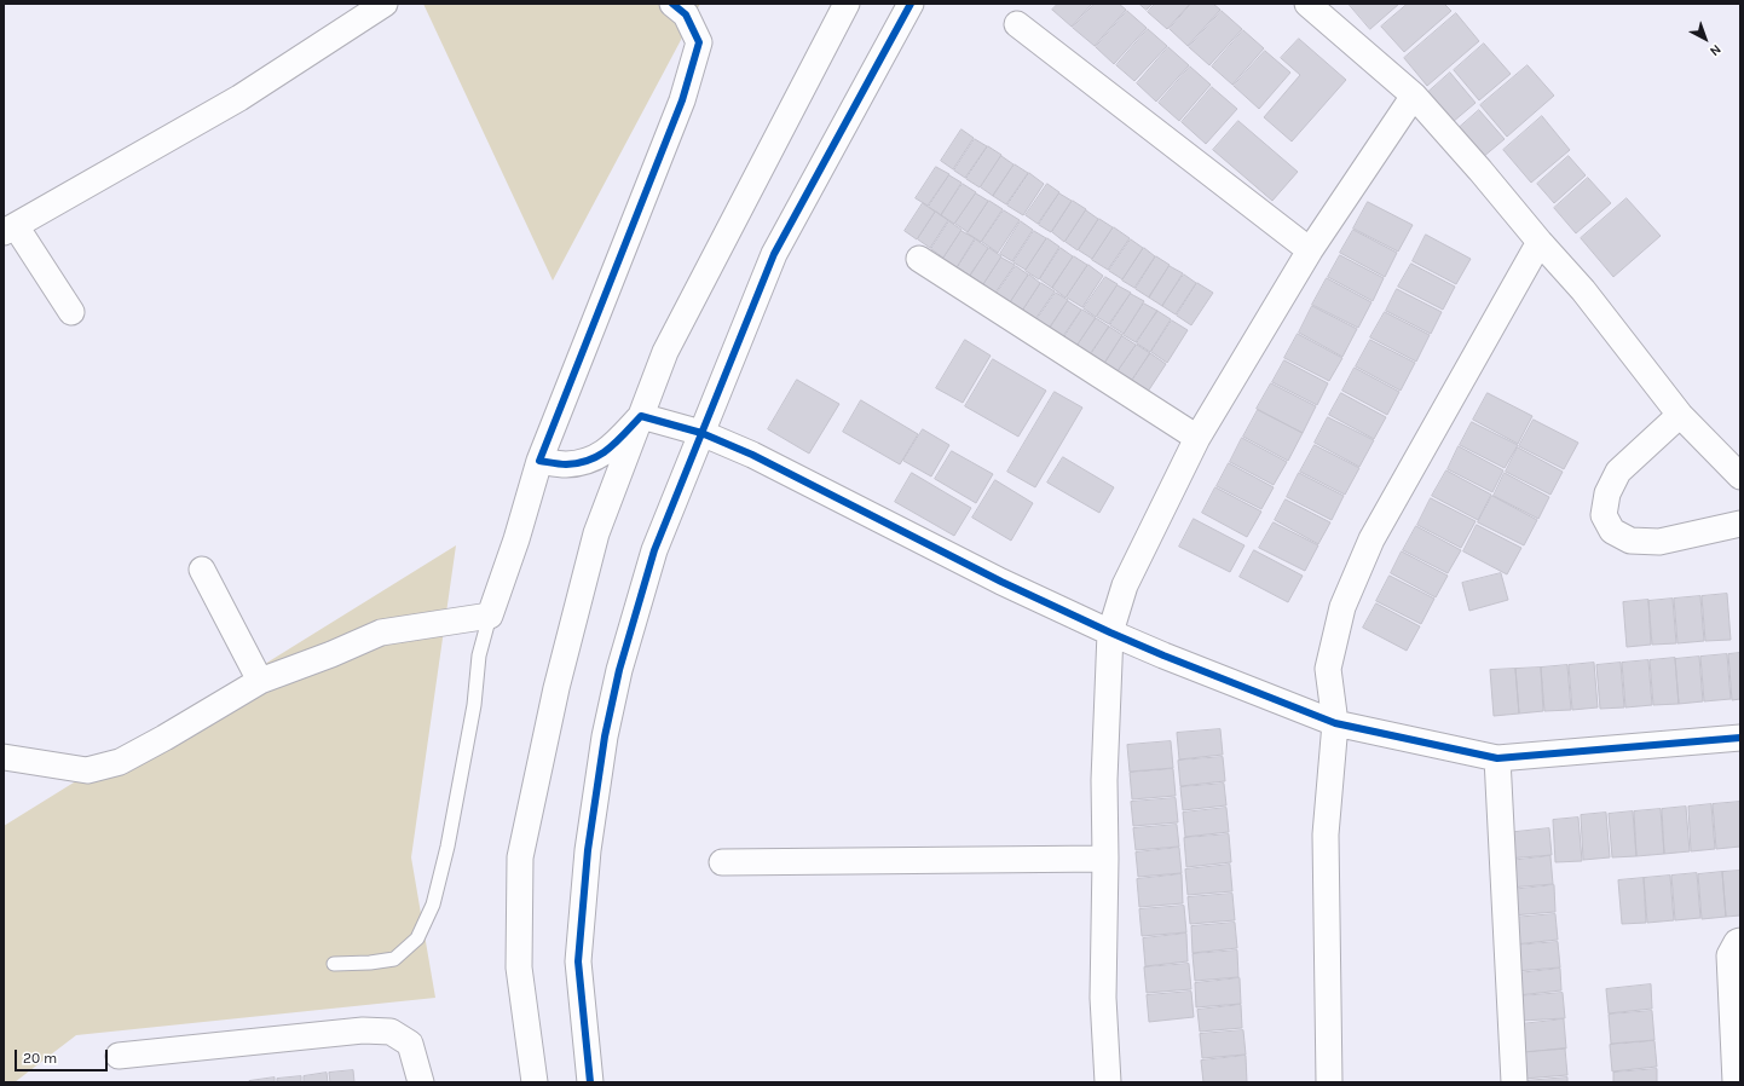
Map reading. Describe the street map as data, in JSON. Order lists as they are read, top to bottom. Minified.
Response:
{"scale_bar":"20 m","north":"bottom right"}
